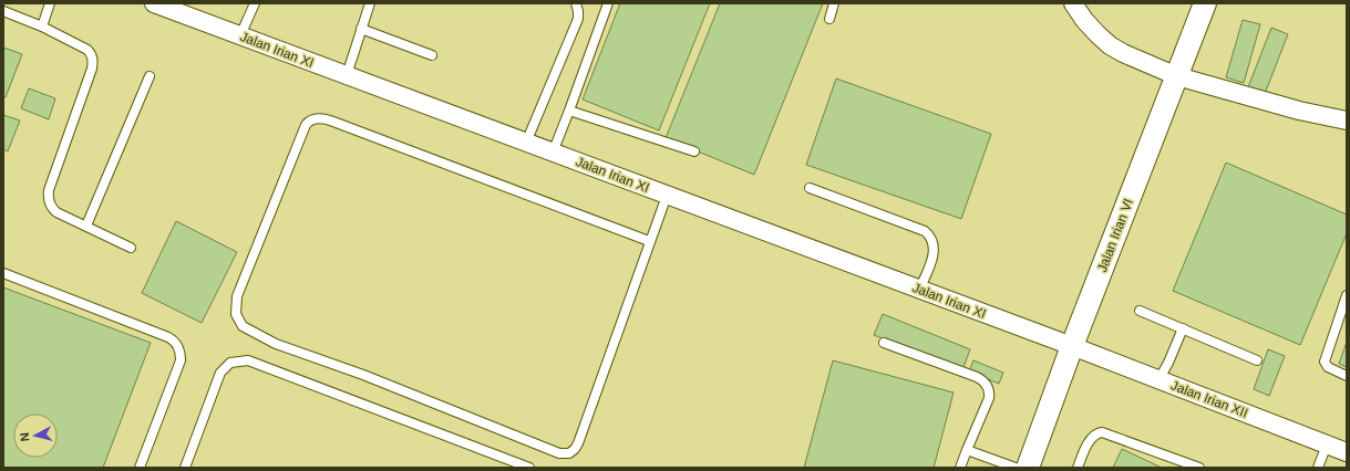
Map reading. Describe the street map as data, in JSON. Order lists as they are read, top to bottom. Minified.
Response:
{"streets":{"street":["Jalan Irian XI","Jalan Irian VI","Jalan Irian XII"]},"crossings":[["Jalan Irian XI","Jalan Irian VI"],["Jalan Irian XI","Jalan Irian XII"],["Jalan Irian VI","Jalan Irian XII"]],"north":"left"}
